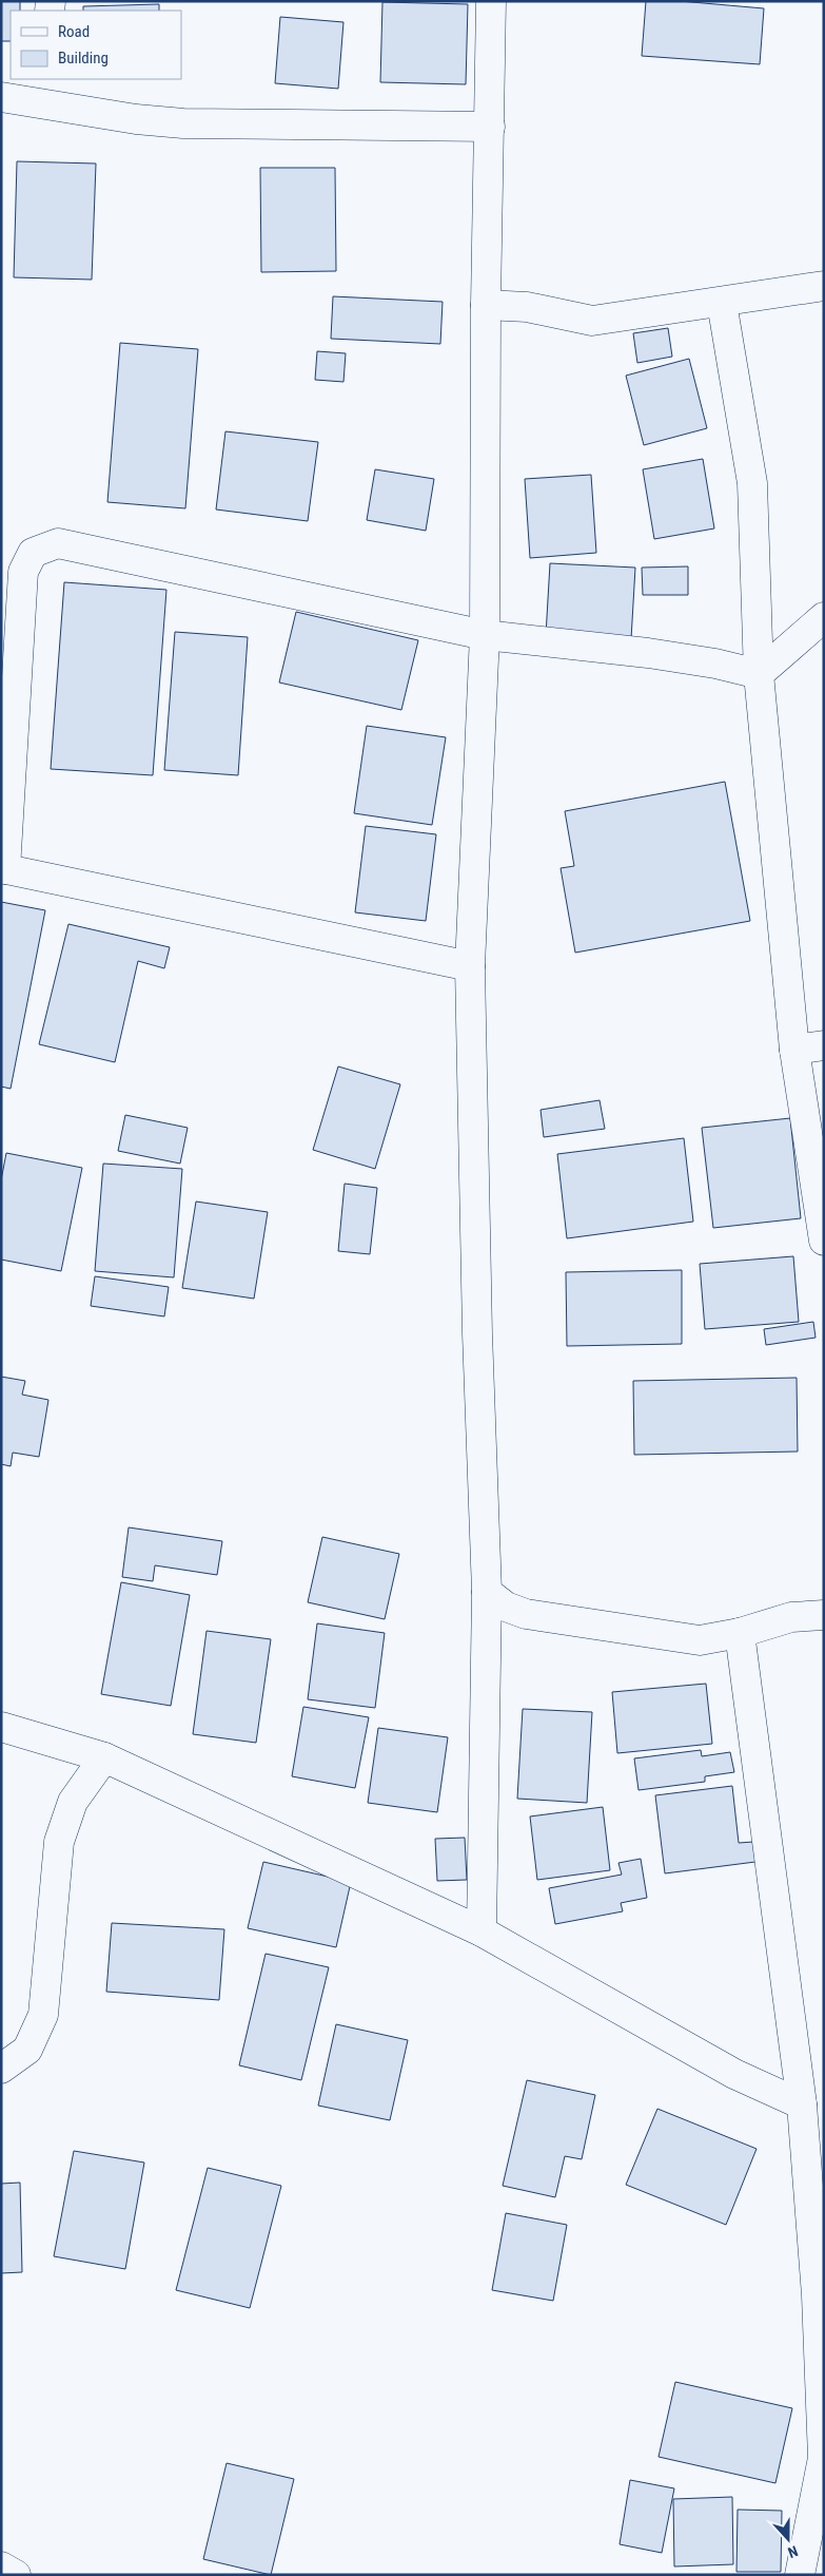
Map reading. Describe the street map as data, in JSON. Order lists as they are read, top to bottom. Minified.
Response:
{"legend":["Road","Building"],"north":"bottom"}
